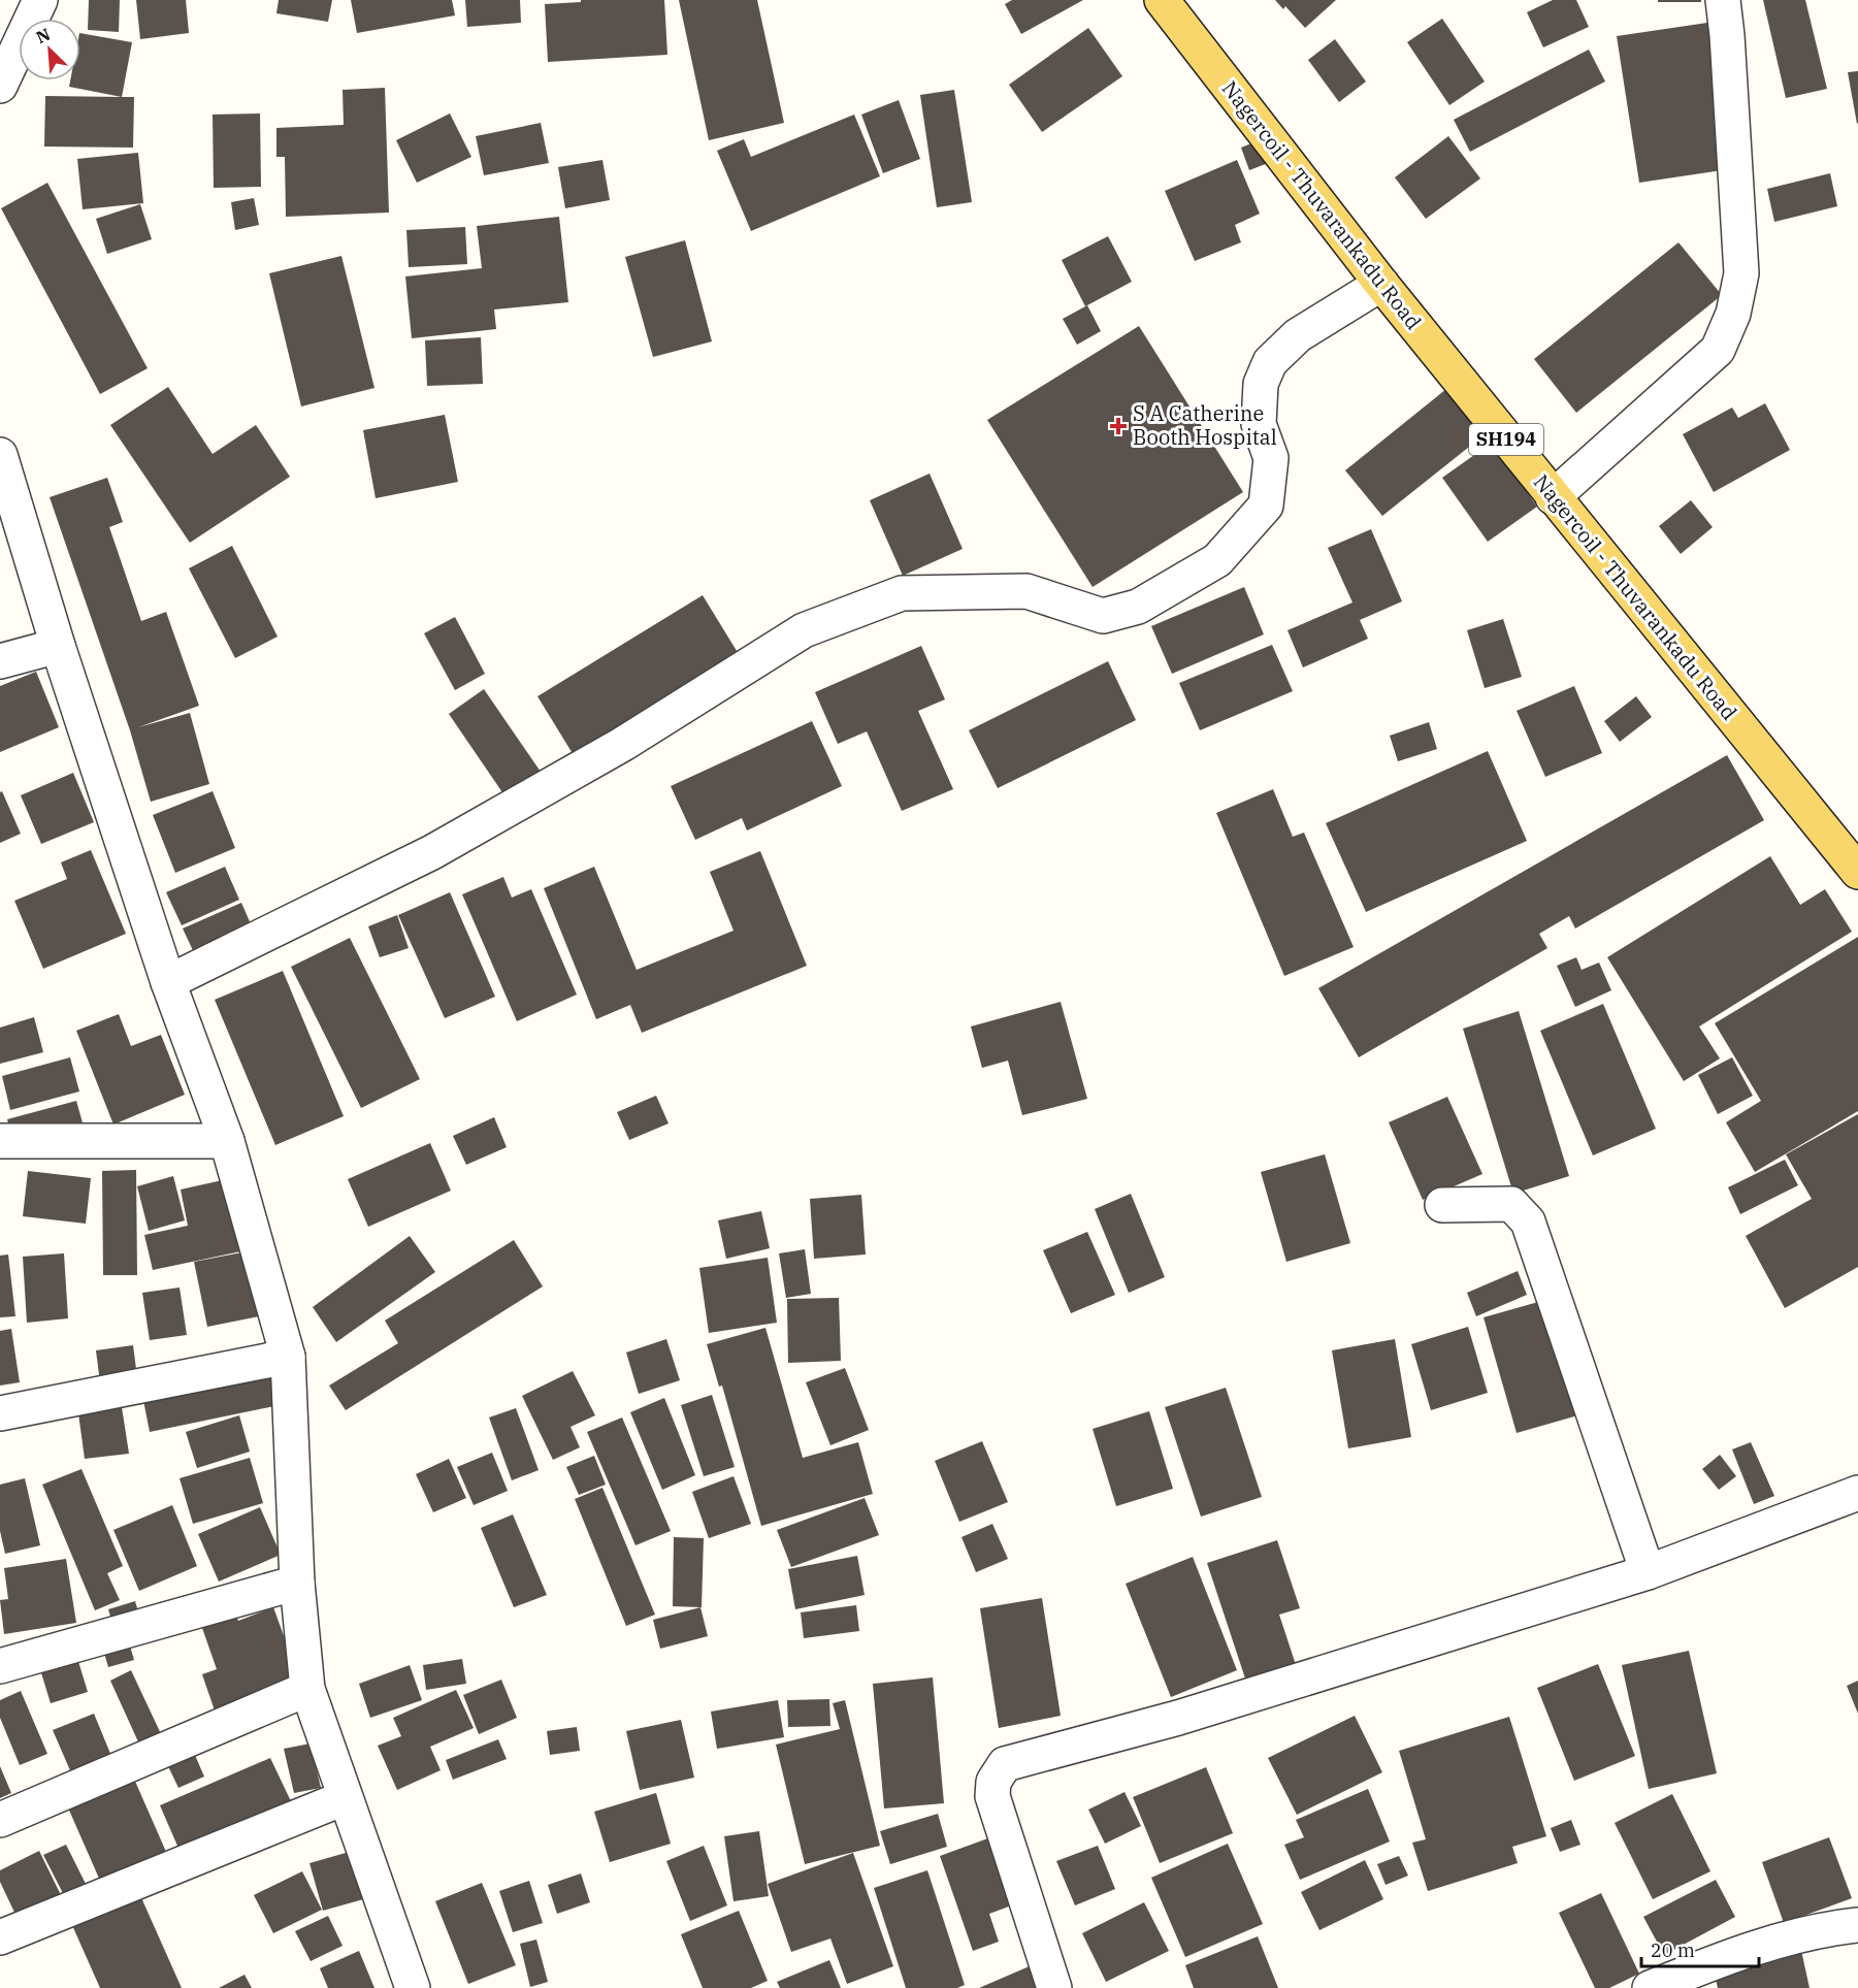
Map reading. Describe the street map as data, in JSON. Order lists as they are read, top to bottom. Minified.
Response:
{"streets":{"main road":["Nagercoil - Thuvarankadu Road","SH194"]},"places":{"health":["S A Catherine Booth Hospital"]},"scale_bar":"20 m","north":"top left"}
